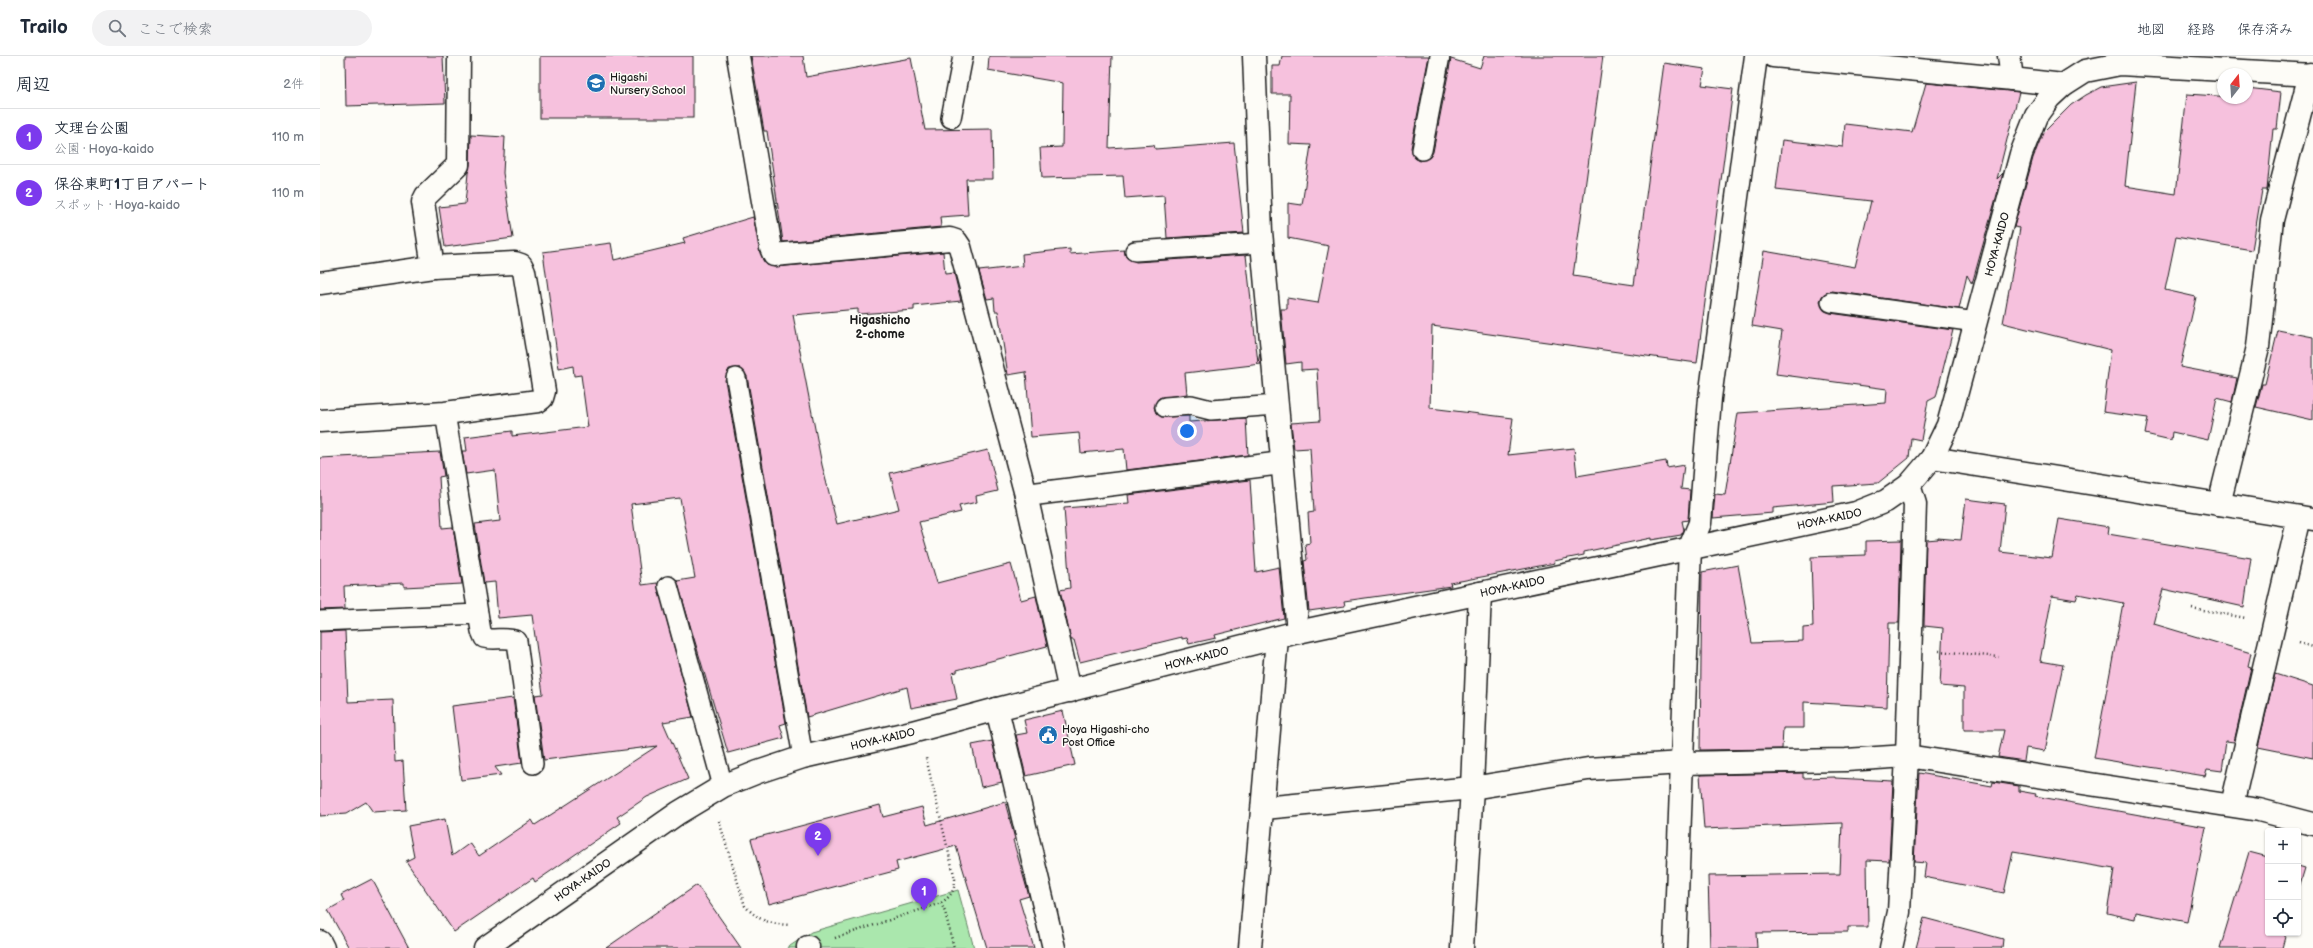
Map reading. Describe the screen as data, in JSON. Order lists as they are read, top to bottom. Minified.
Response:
{"streets":{"street":["HOYA-KAIDO"]},"districts":["Higashicho 2-chome"],"places":{"school or university":["Higashi Nursery School"],"public building":["Hoya Higashi-cho Post Office"]},"north":"top","page":{"header":"Trailo","search":"ここで検索","nav":["地図","経路","保存済み"],"heading":["周辺","2件"],"list":[{"mark":"1","name":"文理台公園","note":"公園 · Hoya-kaido","value":"110 m"},{"mark":"2","name":"保谷東町1丁目アパート","note":"スポット · Hoya-kaido","value":"110 m"}],"pins":["2","1"],"map_buttons":["+","−"]}}
